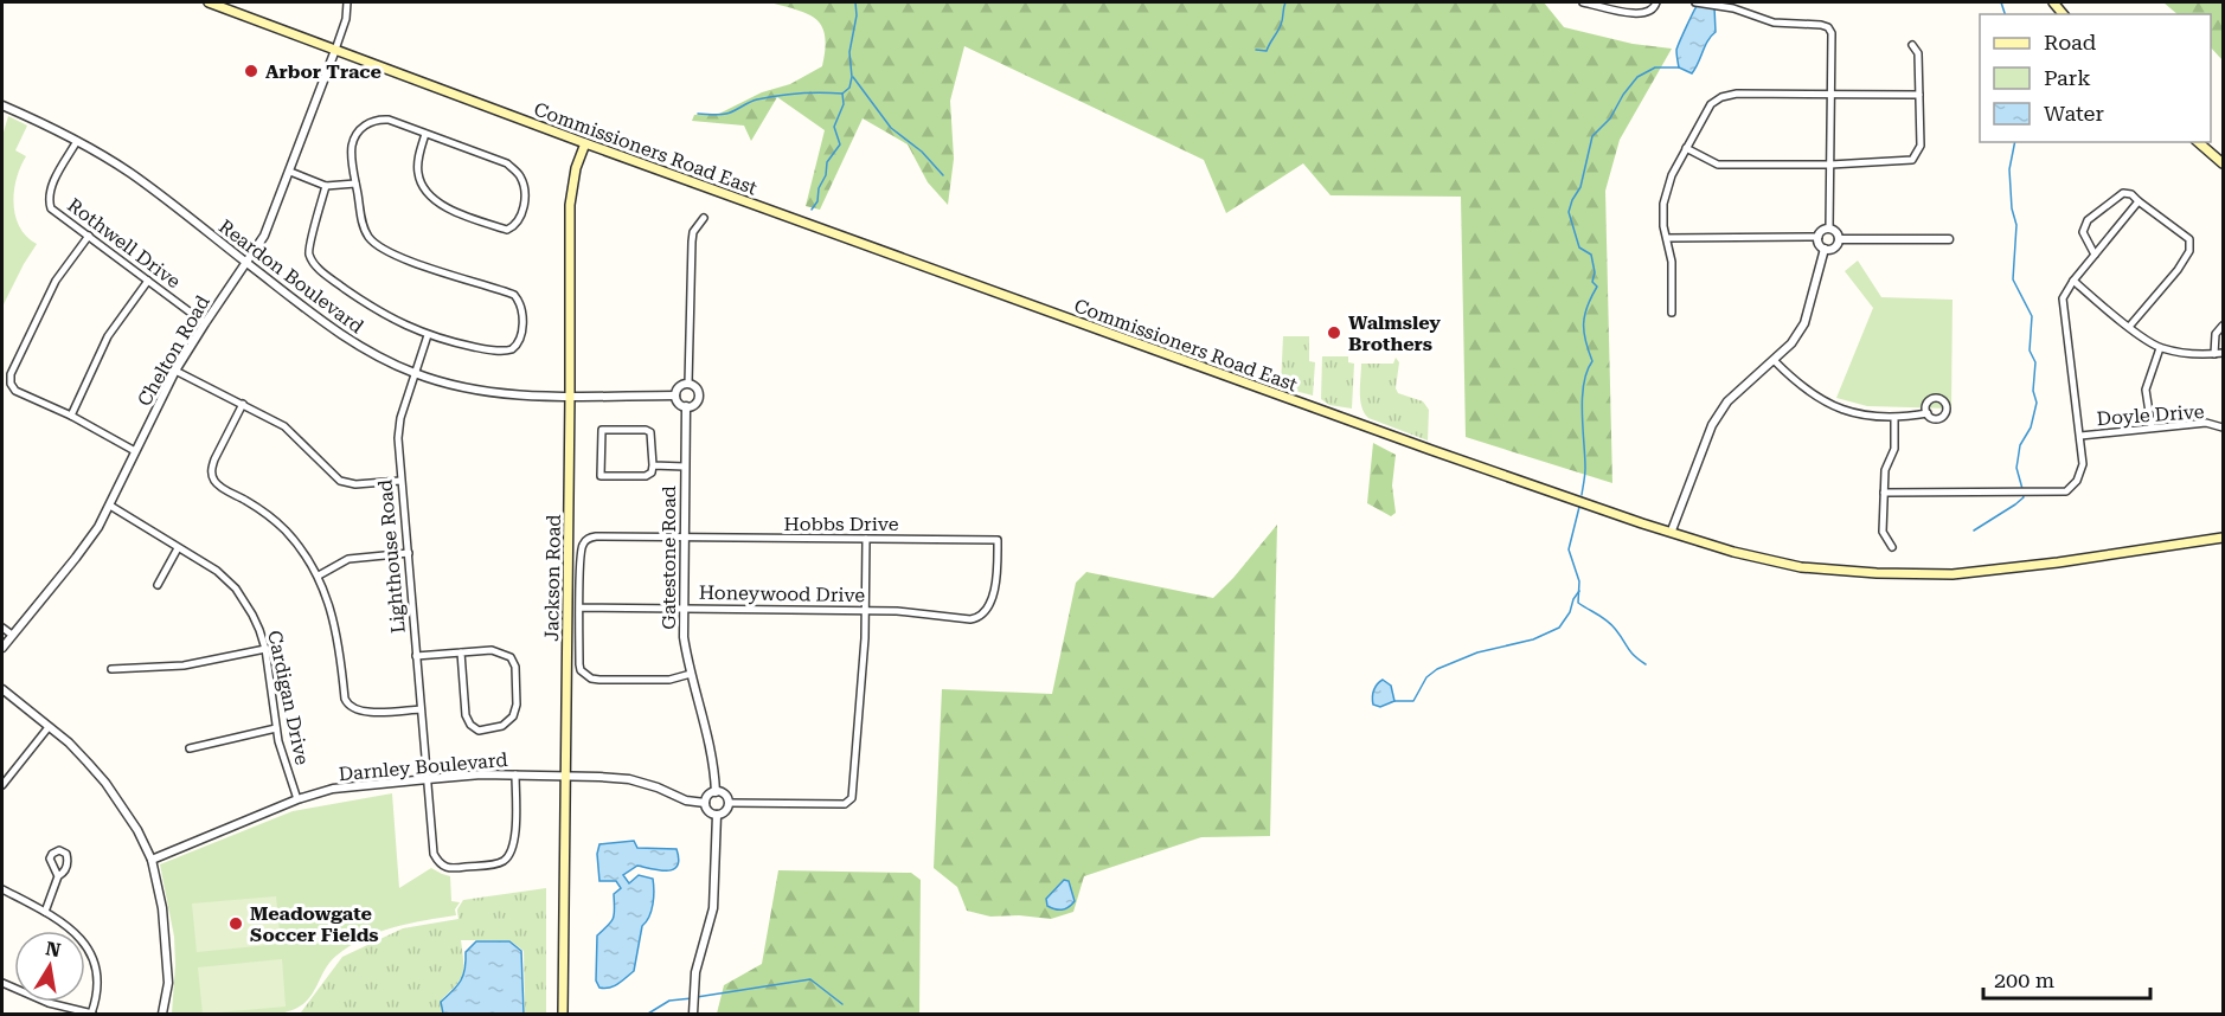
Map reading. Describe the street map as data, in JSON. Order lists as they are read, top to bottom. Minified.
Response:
{"streets":{"main road":["Commissioners Road East","Jackson Road"],"street":["Rothwell Drive","Reardon Boulevard","Chelton Road","Doyle Drive","Hobbs Drive","Lighthouse Road","Gatestone Road","Honeywood Drive","Cardigan Drive","Darnley Boulevard"]},"crossings":[["Commissioners Road East","Chelton Road"],["Commissioners Road East","Jackson Road"],["Rothwell Drive","Reardon Boulevard"],["Rothwell Drive","Chelton Road"],["Reardon Boulevard","Chelton Road"],["Reardon Boulevard","Lighthouse Road"],["Reardon Boulevard","Gatestone Road"],["Reardon Boulevard","Jackson Road"],["Chelton Road","Cardigan Drive"],["Hobbs Drive","Gatestone Road"],["Hobbs Drive","Honeywood Drive"],["Lighthouse Road","Darnley Boulevard"],["Gatestone Road","Honeywood Drive"],["Gatestone Road","Darnley Boulevard"],["Jackson Road","Darnley Boulevard"],["Cardigan Drive","Darnley Boulevard"]],"places":["Arbor Trace","Walmsley Brothers","Meadowgate Soccer Fields"],"legend":["Road","Park","Water"],"scale_bar":"200 m","north":"top"}
